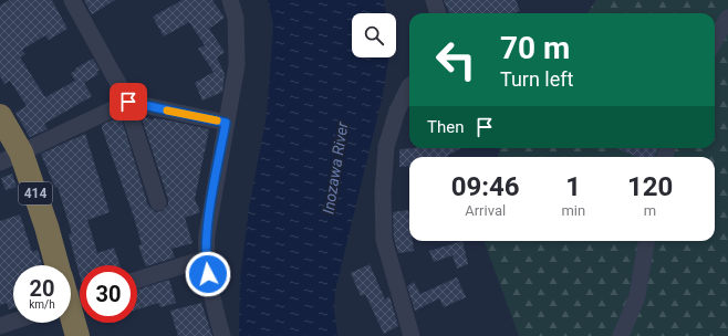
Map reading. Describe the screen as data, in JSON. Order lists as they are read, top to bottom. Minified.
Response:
{"streets":{"highway":["414"]},"water":["Inozawa River"],"page":{"turn":["70 m","Turn left"],"then":"Then","eta":["09:46","Arrival","1","min","120","m"],"speed":"20 km/h","limit":"30"}}
